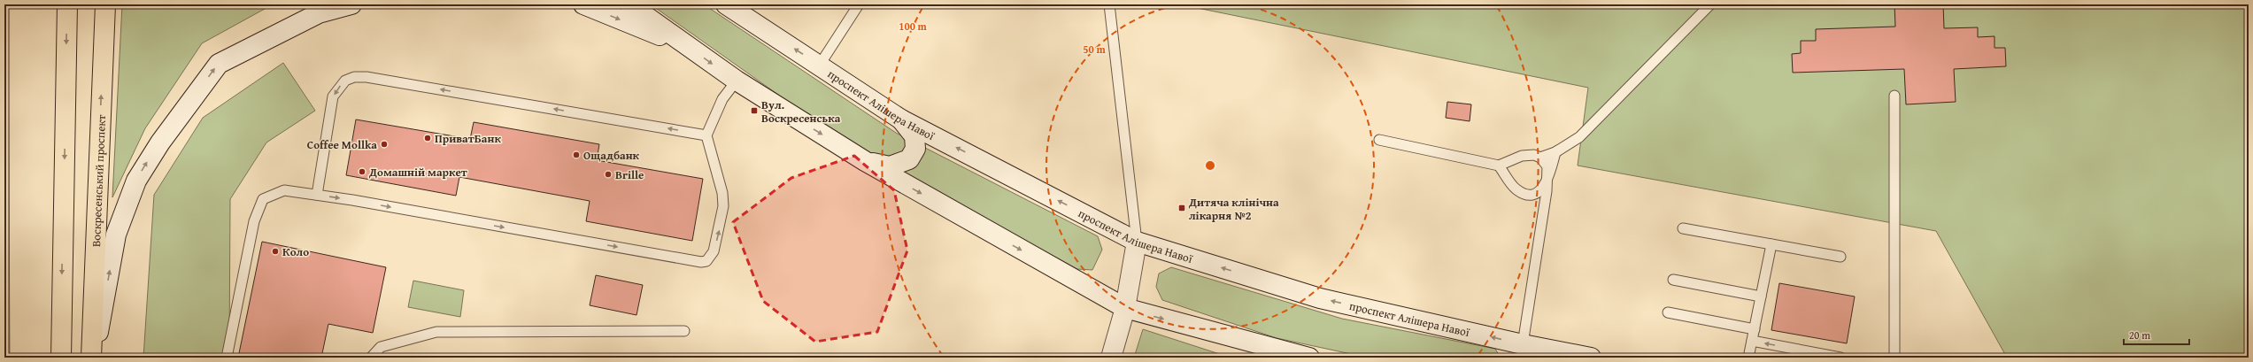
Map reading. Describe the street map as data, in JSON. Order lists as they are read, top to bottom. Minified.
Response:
{"streets":{"main road":["Воскресенський проспект"],"street":["проспект Алішера Навої"]},"places":{"transit":["Вул. Воскресенська","Дитяча клінічна лікарня №2"],"other":["ПриватБанк","Coffee Mollka","Ощадбанк","Домашній маркет","Brille","Коло"]},"scale_bar":"20 m","rings":["100 m","50 m"]}
